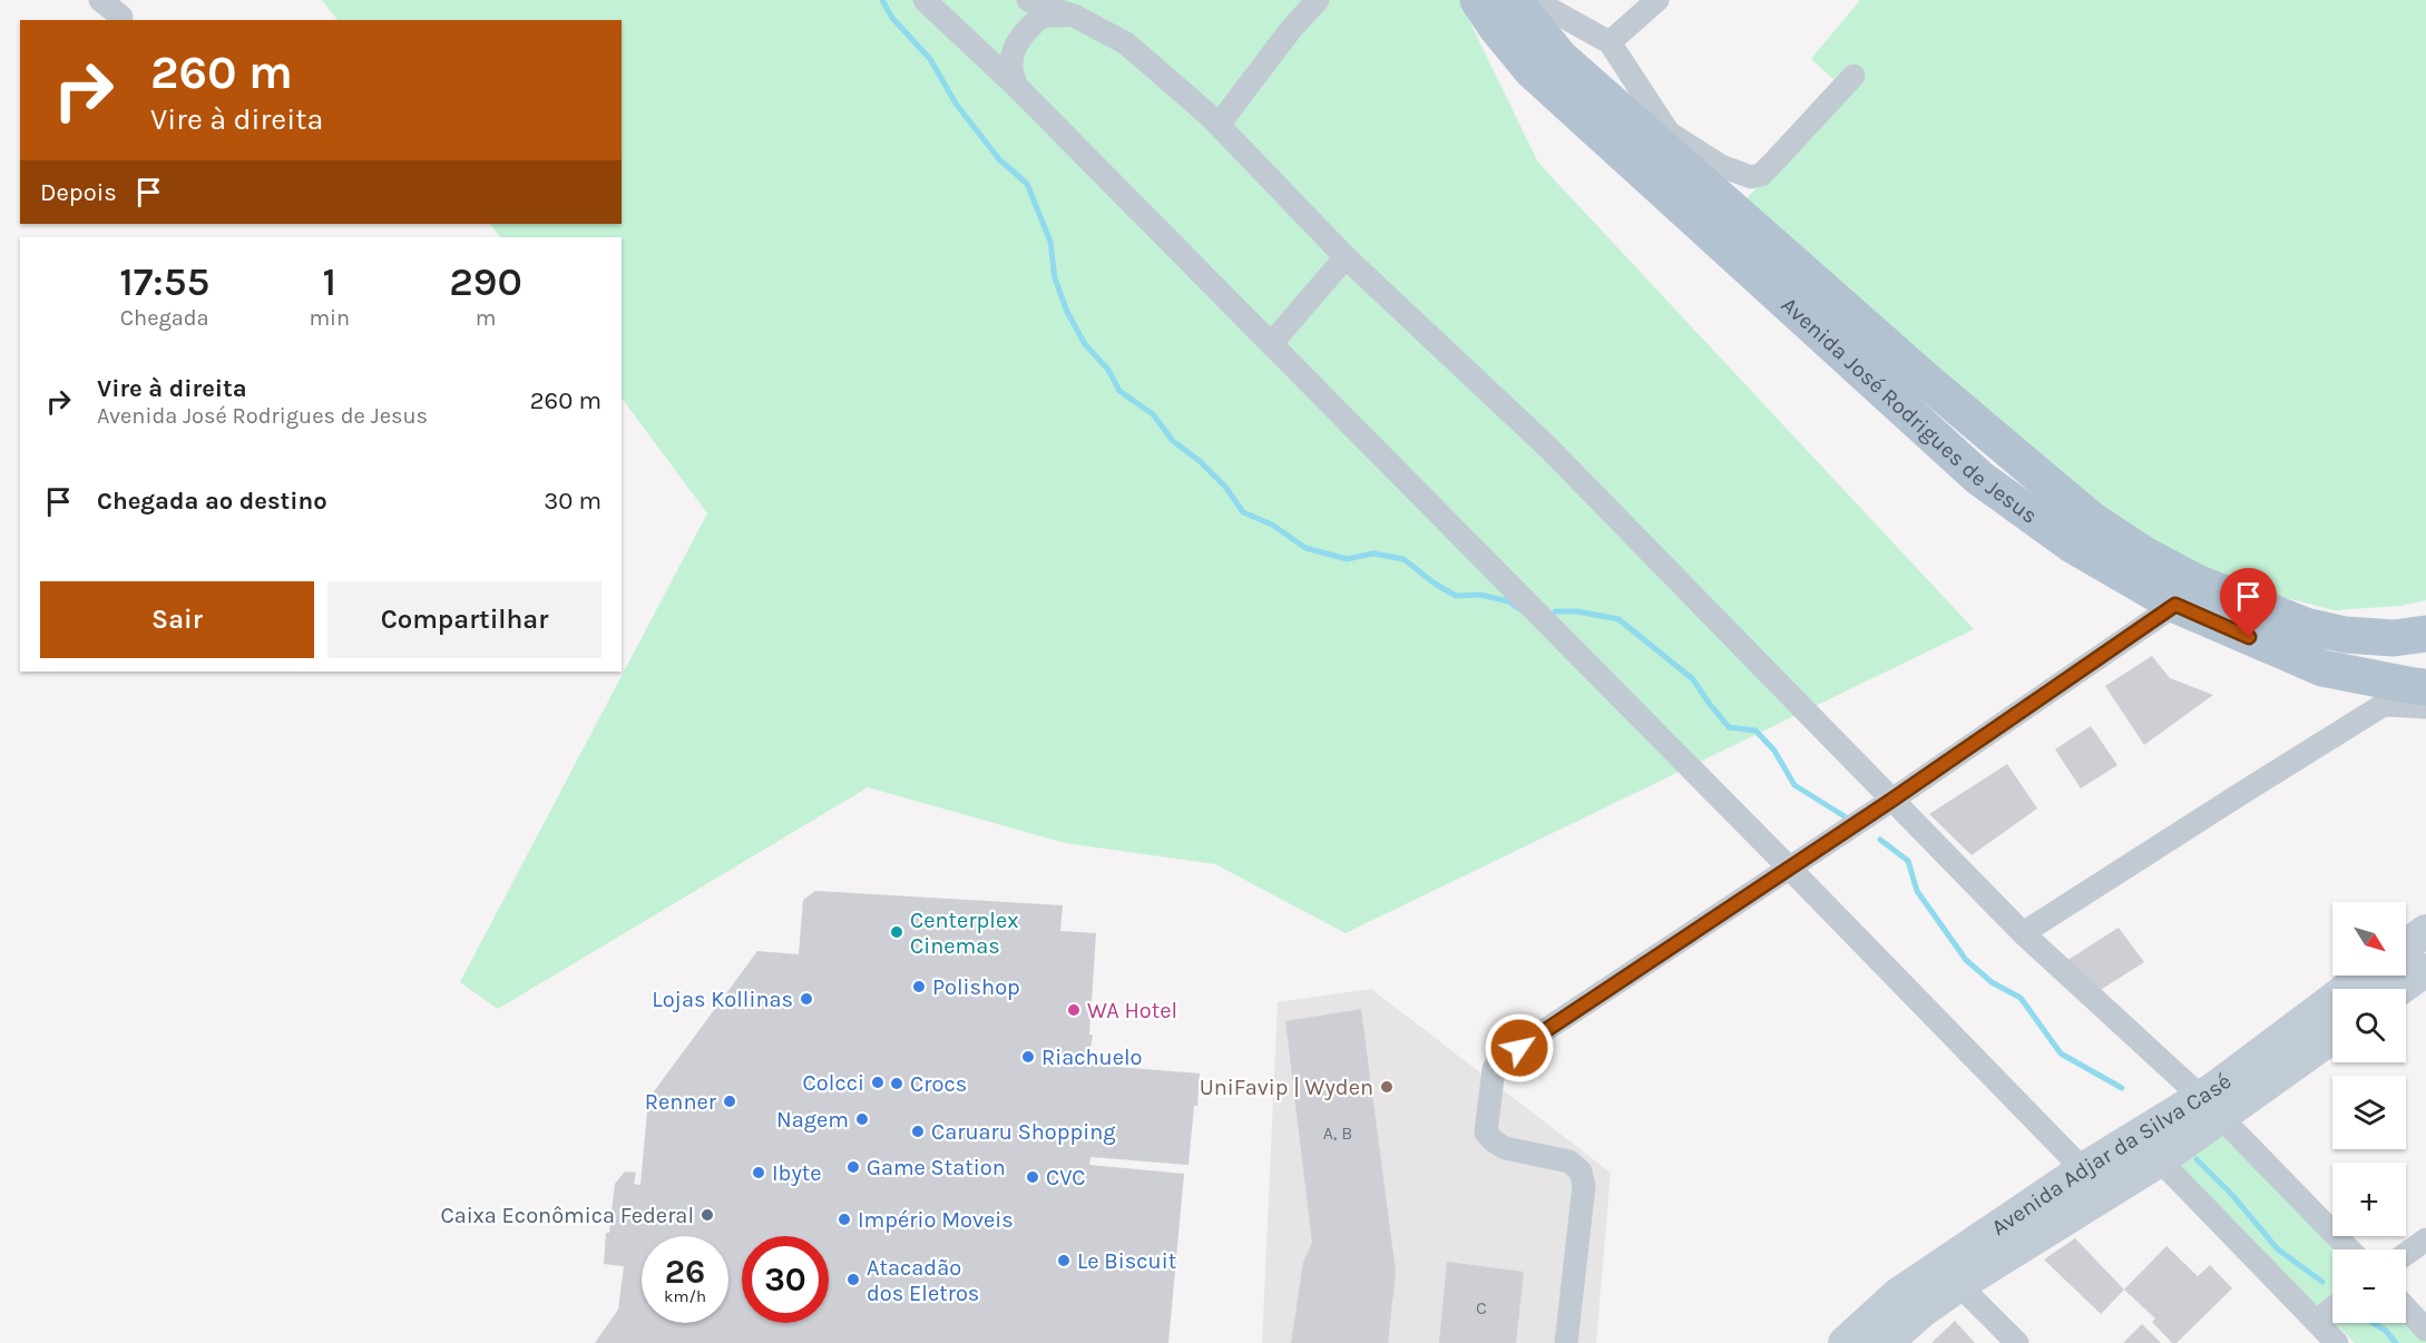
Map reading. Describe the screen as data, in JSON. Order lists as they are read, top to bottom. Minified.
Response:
{"streets":{"main road":["Avenida José Rodrigues de Jesus","Avenida Adjar da Silva Casé"]},"places":["Centerplex Cinemas","Polishop","Lojas Kollinas","WA Hotel","Riachuelo","Colcci","Crocs","UniFavip | Wyden","Renner","Nagem","Caruaru Shopping","Game Station","Ibyte","CVC","Caixa Econômica Federal","Império Moveis","Le Biscuit","Atacadão dos Eletros"],"house_numbers":["A, B","C"],"north":"bottom right","page":{"turn":["260 m","Vire à direita"],"then":"Depois","eta":["17:55","Chegada","1","min","290","m"],"list":[{"name":"Vire à direita","note":"Avenida José Rodrigues de Jesus","value":"260 m"},{"name":"Chegada ao destino","value":"30 m"}],"buttons":["Sair","Compartilhar"],"map_buttons":["+","−"],"speed":"26 km/h","limit":"30"}}
